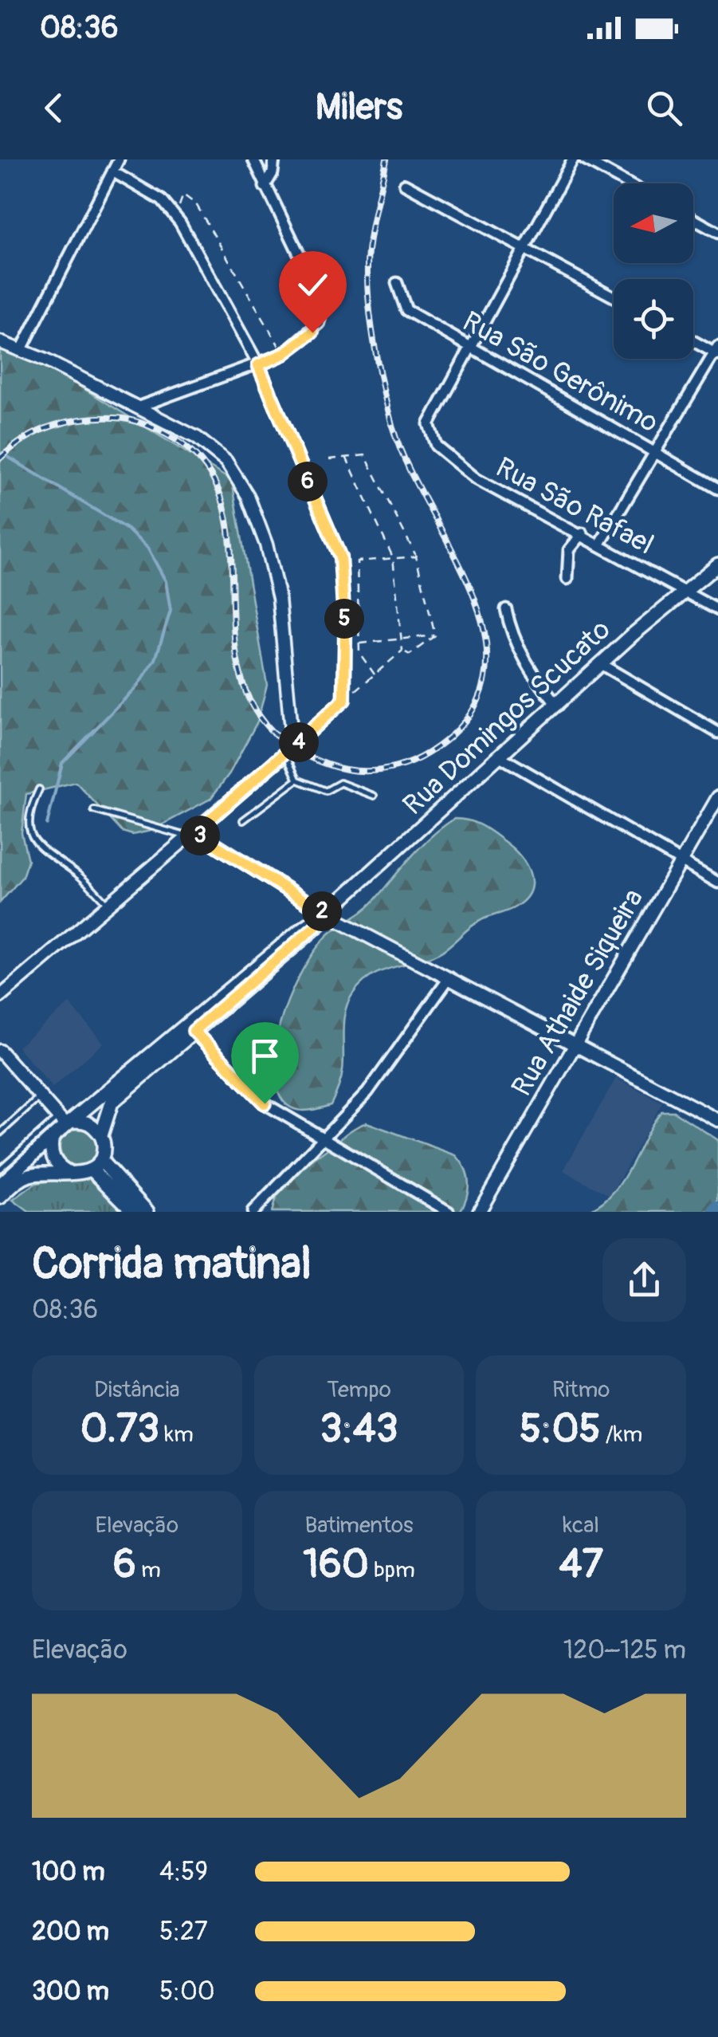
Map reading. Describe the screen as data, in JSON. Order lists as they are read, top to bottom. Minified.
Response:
{"streets":{"main road":["Rua Domingos Scucato"],"street":["Rua São Gerônimo","Rua São Rafael","Rua Athaide Siqueira"]},"crossings":[["Rua São Gerônimo","Rua São Rafael"],["Rua São Rafael","Rua Domingos Scucato"]],"north":"left","page":{"status":"08:36","header":"Milers","pins":["6","5","4","3","2"],"heading":["Corrida matinal","08:36"],"stats":[["Distância","0.73 km"],["Tempo","3:43"],["Ritmo","5:05 /km"],["Elevação","6 m"],["Batimentos","160 bpm"],["kcal","47"]],"chart":["Elevação","120–125 m"],"list":[{"name":"100 m","note":"4:59"},{"name":"200 m","note":"5:27"},{"name":"300 m","note":"5:00"}]}}
